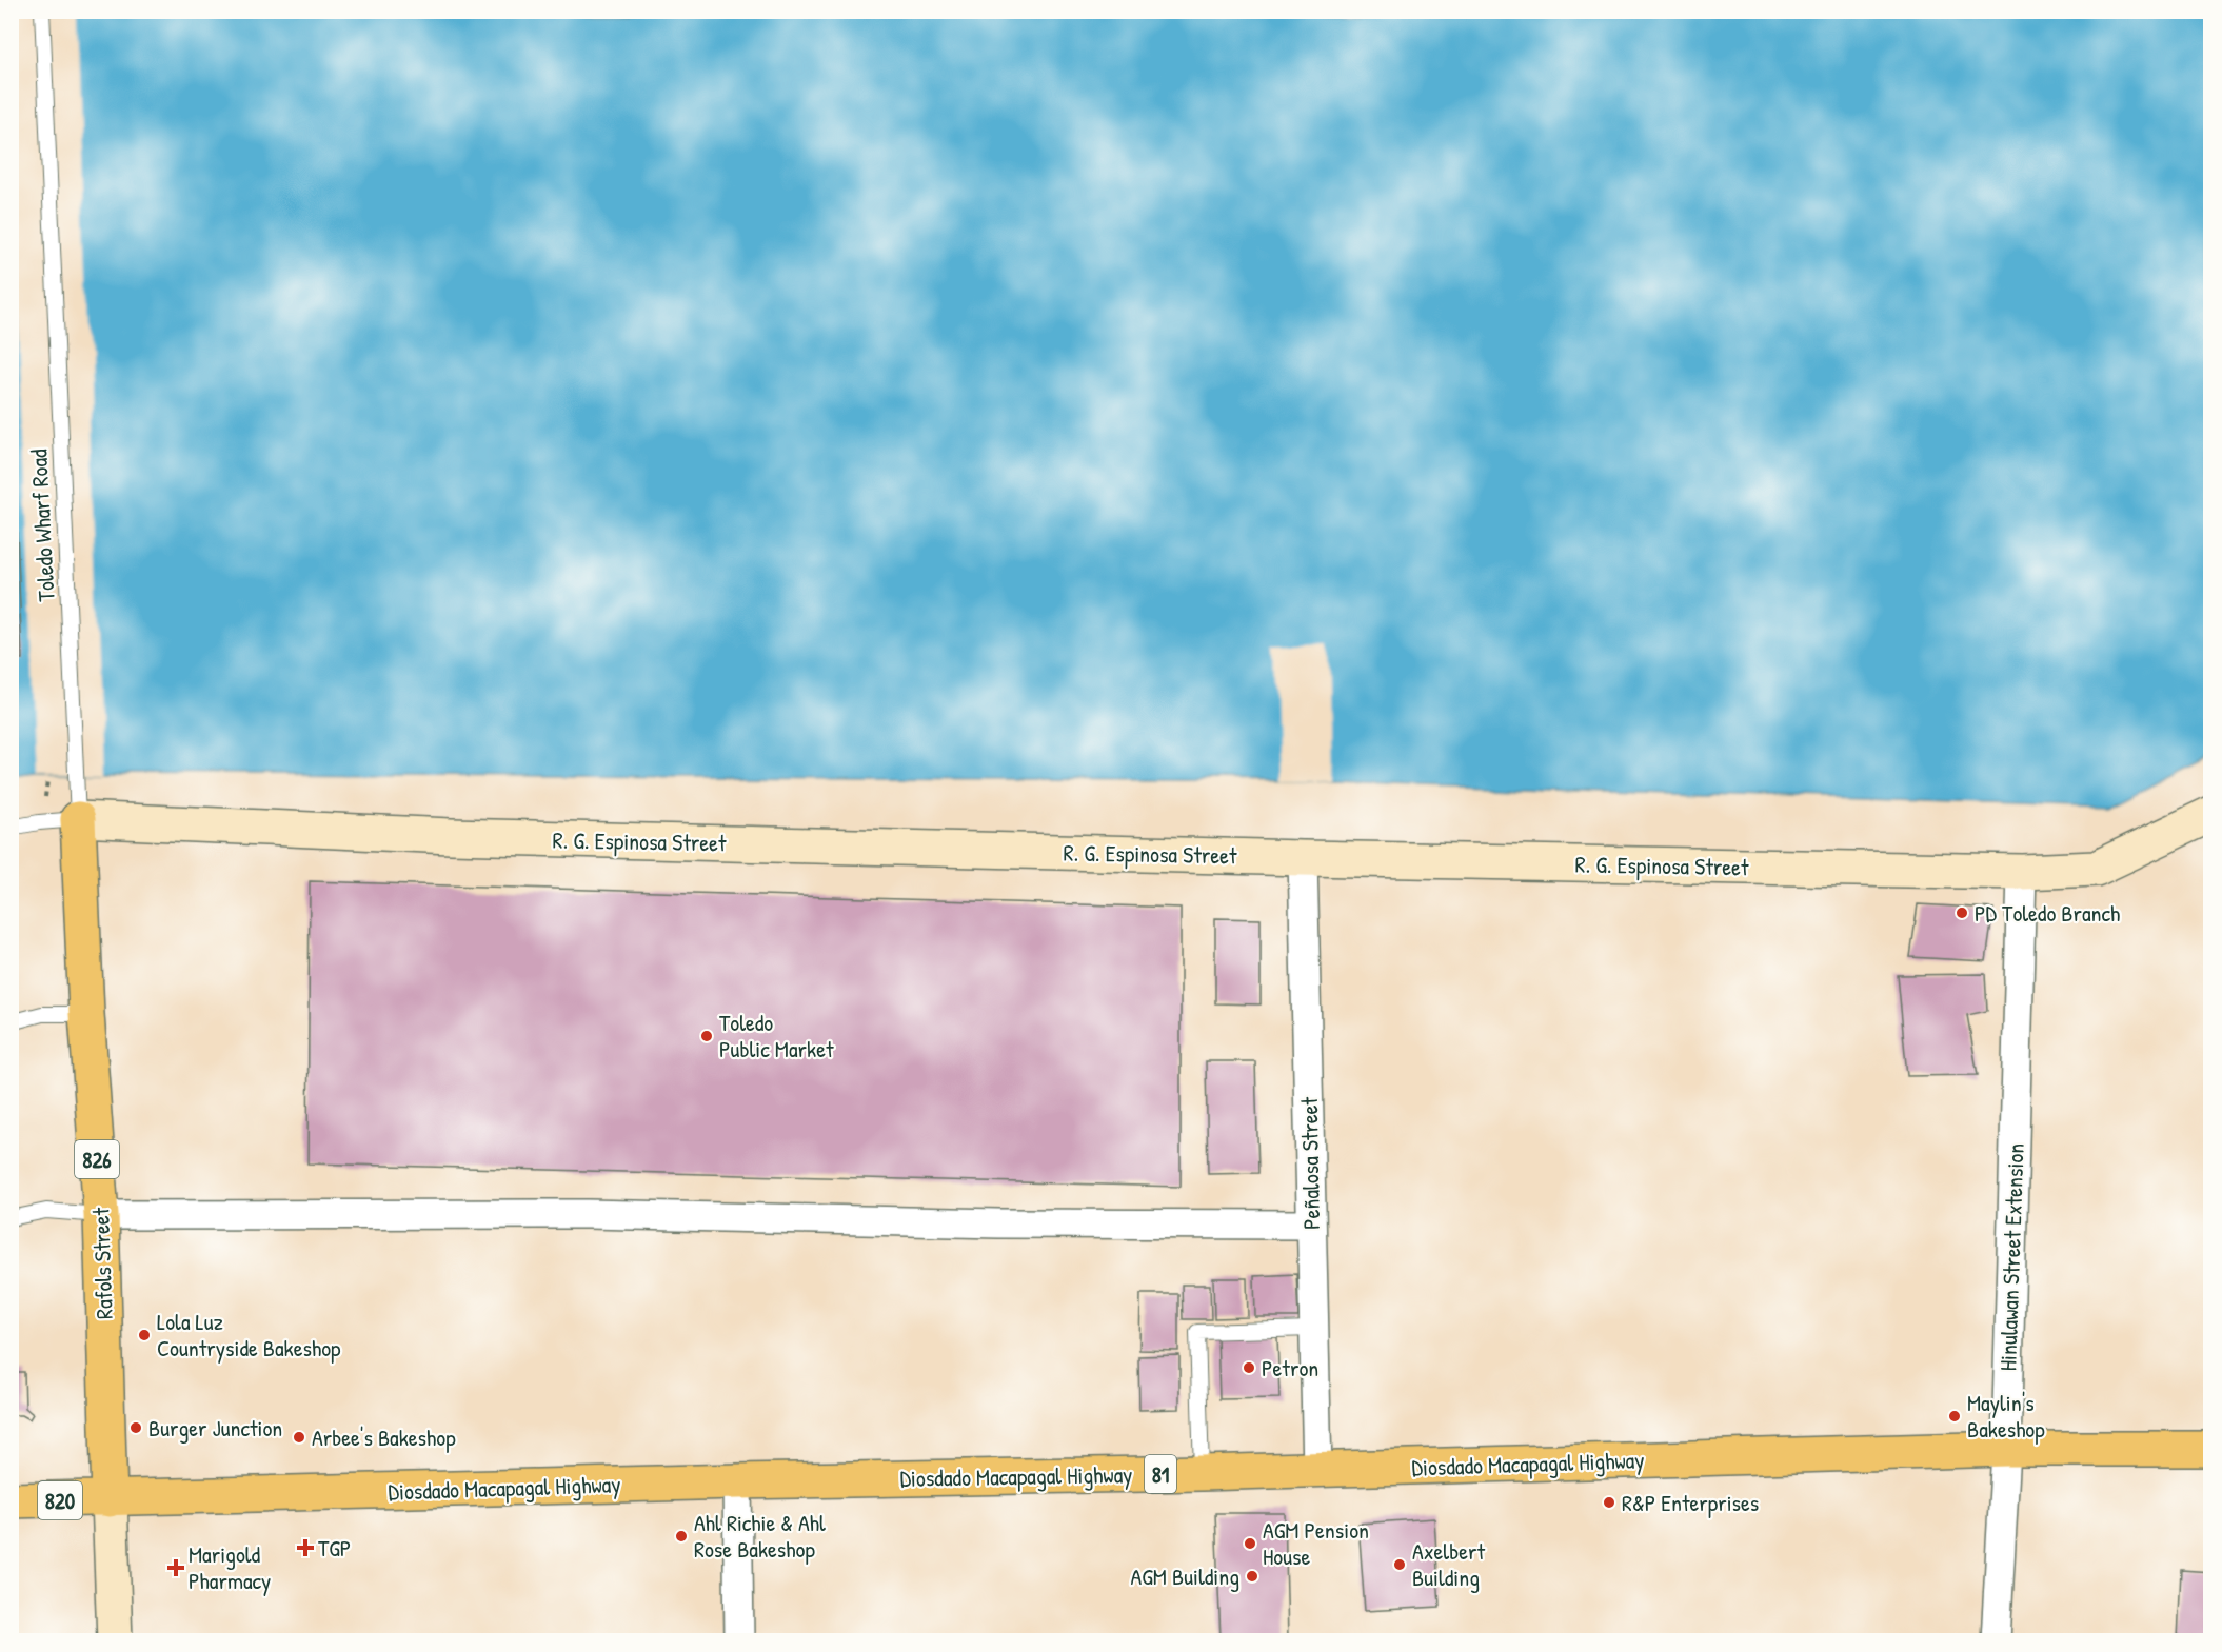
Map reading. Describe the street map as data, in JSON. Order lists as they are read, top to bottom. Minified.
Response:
{"streets":{"highway":["826","Rafols Street","Diosdado Macapagal Highway","81","820"],"street":["R. G. Espinosa Street","Peñalosa Street","Hinulawan Street Extension"],"lane":["Toledo Wharf Road"]},"crossings":[["Toledo Wharf Road","Rafols Street"],["R. G. Espinosa Street","Peñalosa Street"],["R. G. Espinosa Street","Hinulawan Street Extension"],["R. G. Espinosa Street","Rafols Street"],["Peñalosa Street","Diosdado Macapagal Highway"],["Hinulawan Street Extension","Diosdado Macapagal Highway"],["Rafols Street","Diosdado Macapagal Highway"]],"places":{"other":["PD Toledo Branch","Toledo Public Market","Lola Luz Countryside Bakeshop","Petron","Maylin's Bakeshop","Burger Junction","Arbee's Bakeshop","R&P Enterprises","Ahl Richie & Ahl Rose Bakeshop","AGM Pension House","Axelbert Building","AGM Building"],"health":["TGP","Marigold Pharmacy"]}}
